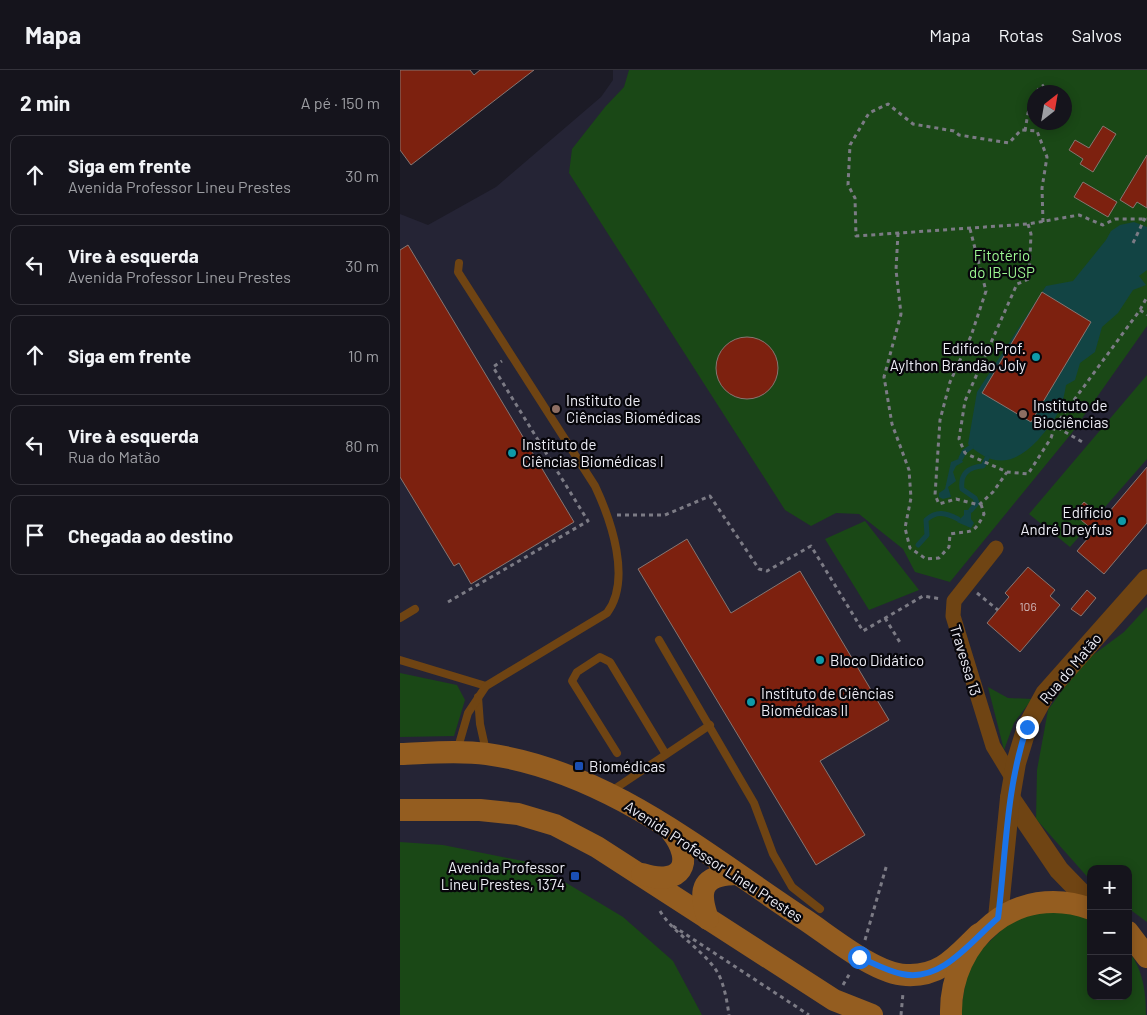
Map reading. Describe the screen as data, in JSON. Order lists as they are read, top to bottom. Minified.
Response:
{"streets":{"main road":["Avenida Professor Lineu Prestes"],"street":["Travessa 13","Rua do Matão"]},"crossings":[["Travessa 13","Rua do Matão"]],"parks":["Fitotério do IB-USP"],"places":{"other":["Edifício Prof. Aylthon Brandão Joly","Instituto de Ciências Biomédicas","Instituto de Biociências","Instituto de Ciências Biomédicas I","Edifício André Dreyfus","Bloco Didático","Instituto de Ciências Biomédicas II"],"transit":["Biomédicas","Avenida Professor Lineu Prestes, 1374"]},"house_numbers":["106"],"north":"top right","page":{"header":"Mapa","nav":["Mapa","Rotas","Salvos"],"heading":["2 min","A pé · 150 m"],"list":[["Siga em frente","Avenida Professor Lineu Prestes","30 m"],["Vire à esquerda","Avenida Professor Lineu Prestes","30 m"],["Siga em frente","10 m"],["Vire à esquerda","Rua do Matão","80 m"],"Chegada ao destino"],"map_buttons":["+","−"]}}
